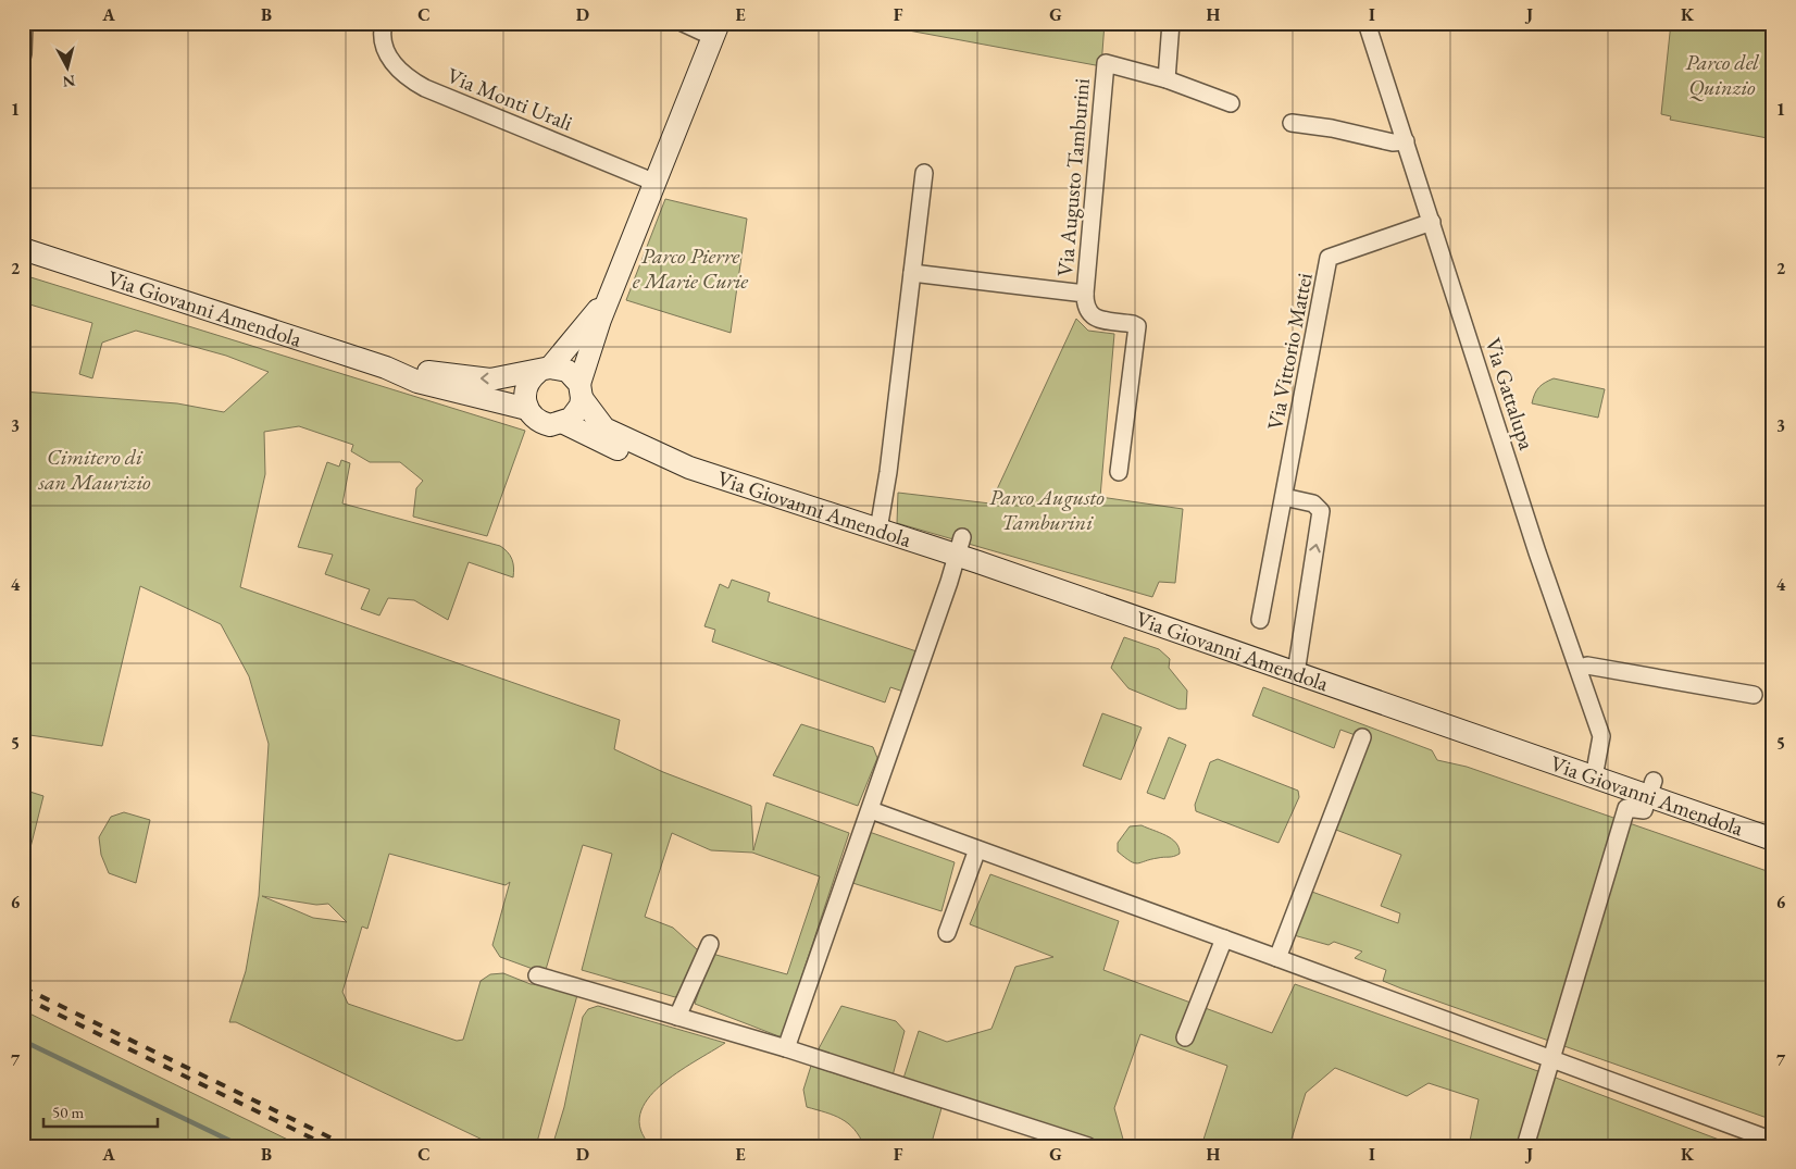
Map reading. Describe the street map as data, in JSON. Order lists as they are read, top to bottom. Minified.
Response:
{"streets":{"main road":["Via Giovanni Amendola"],"street":["Via Monti Urali","Via Augusto Tamburini","Via Vittorio Mattei","Via Gattalupa"]},"crossings":[["Via Giovanni Amendola","Via Gattalupa"],["Via Vittorio Mattei","Via Gattalupa"]],"parks":["Parco del Quinzio","Parco Pierre e Marie Curie","Cimitero di san Maurizio","Parco Augusto Tamburini"],"scale_bar":"50 m","north":"bottom","grid":{"columns":["A","B","C","D","E","F","G","H","I","J","K"],"rows":["1","2","3","4","5","6","7"]}}
